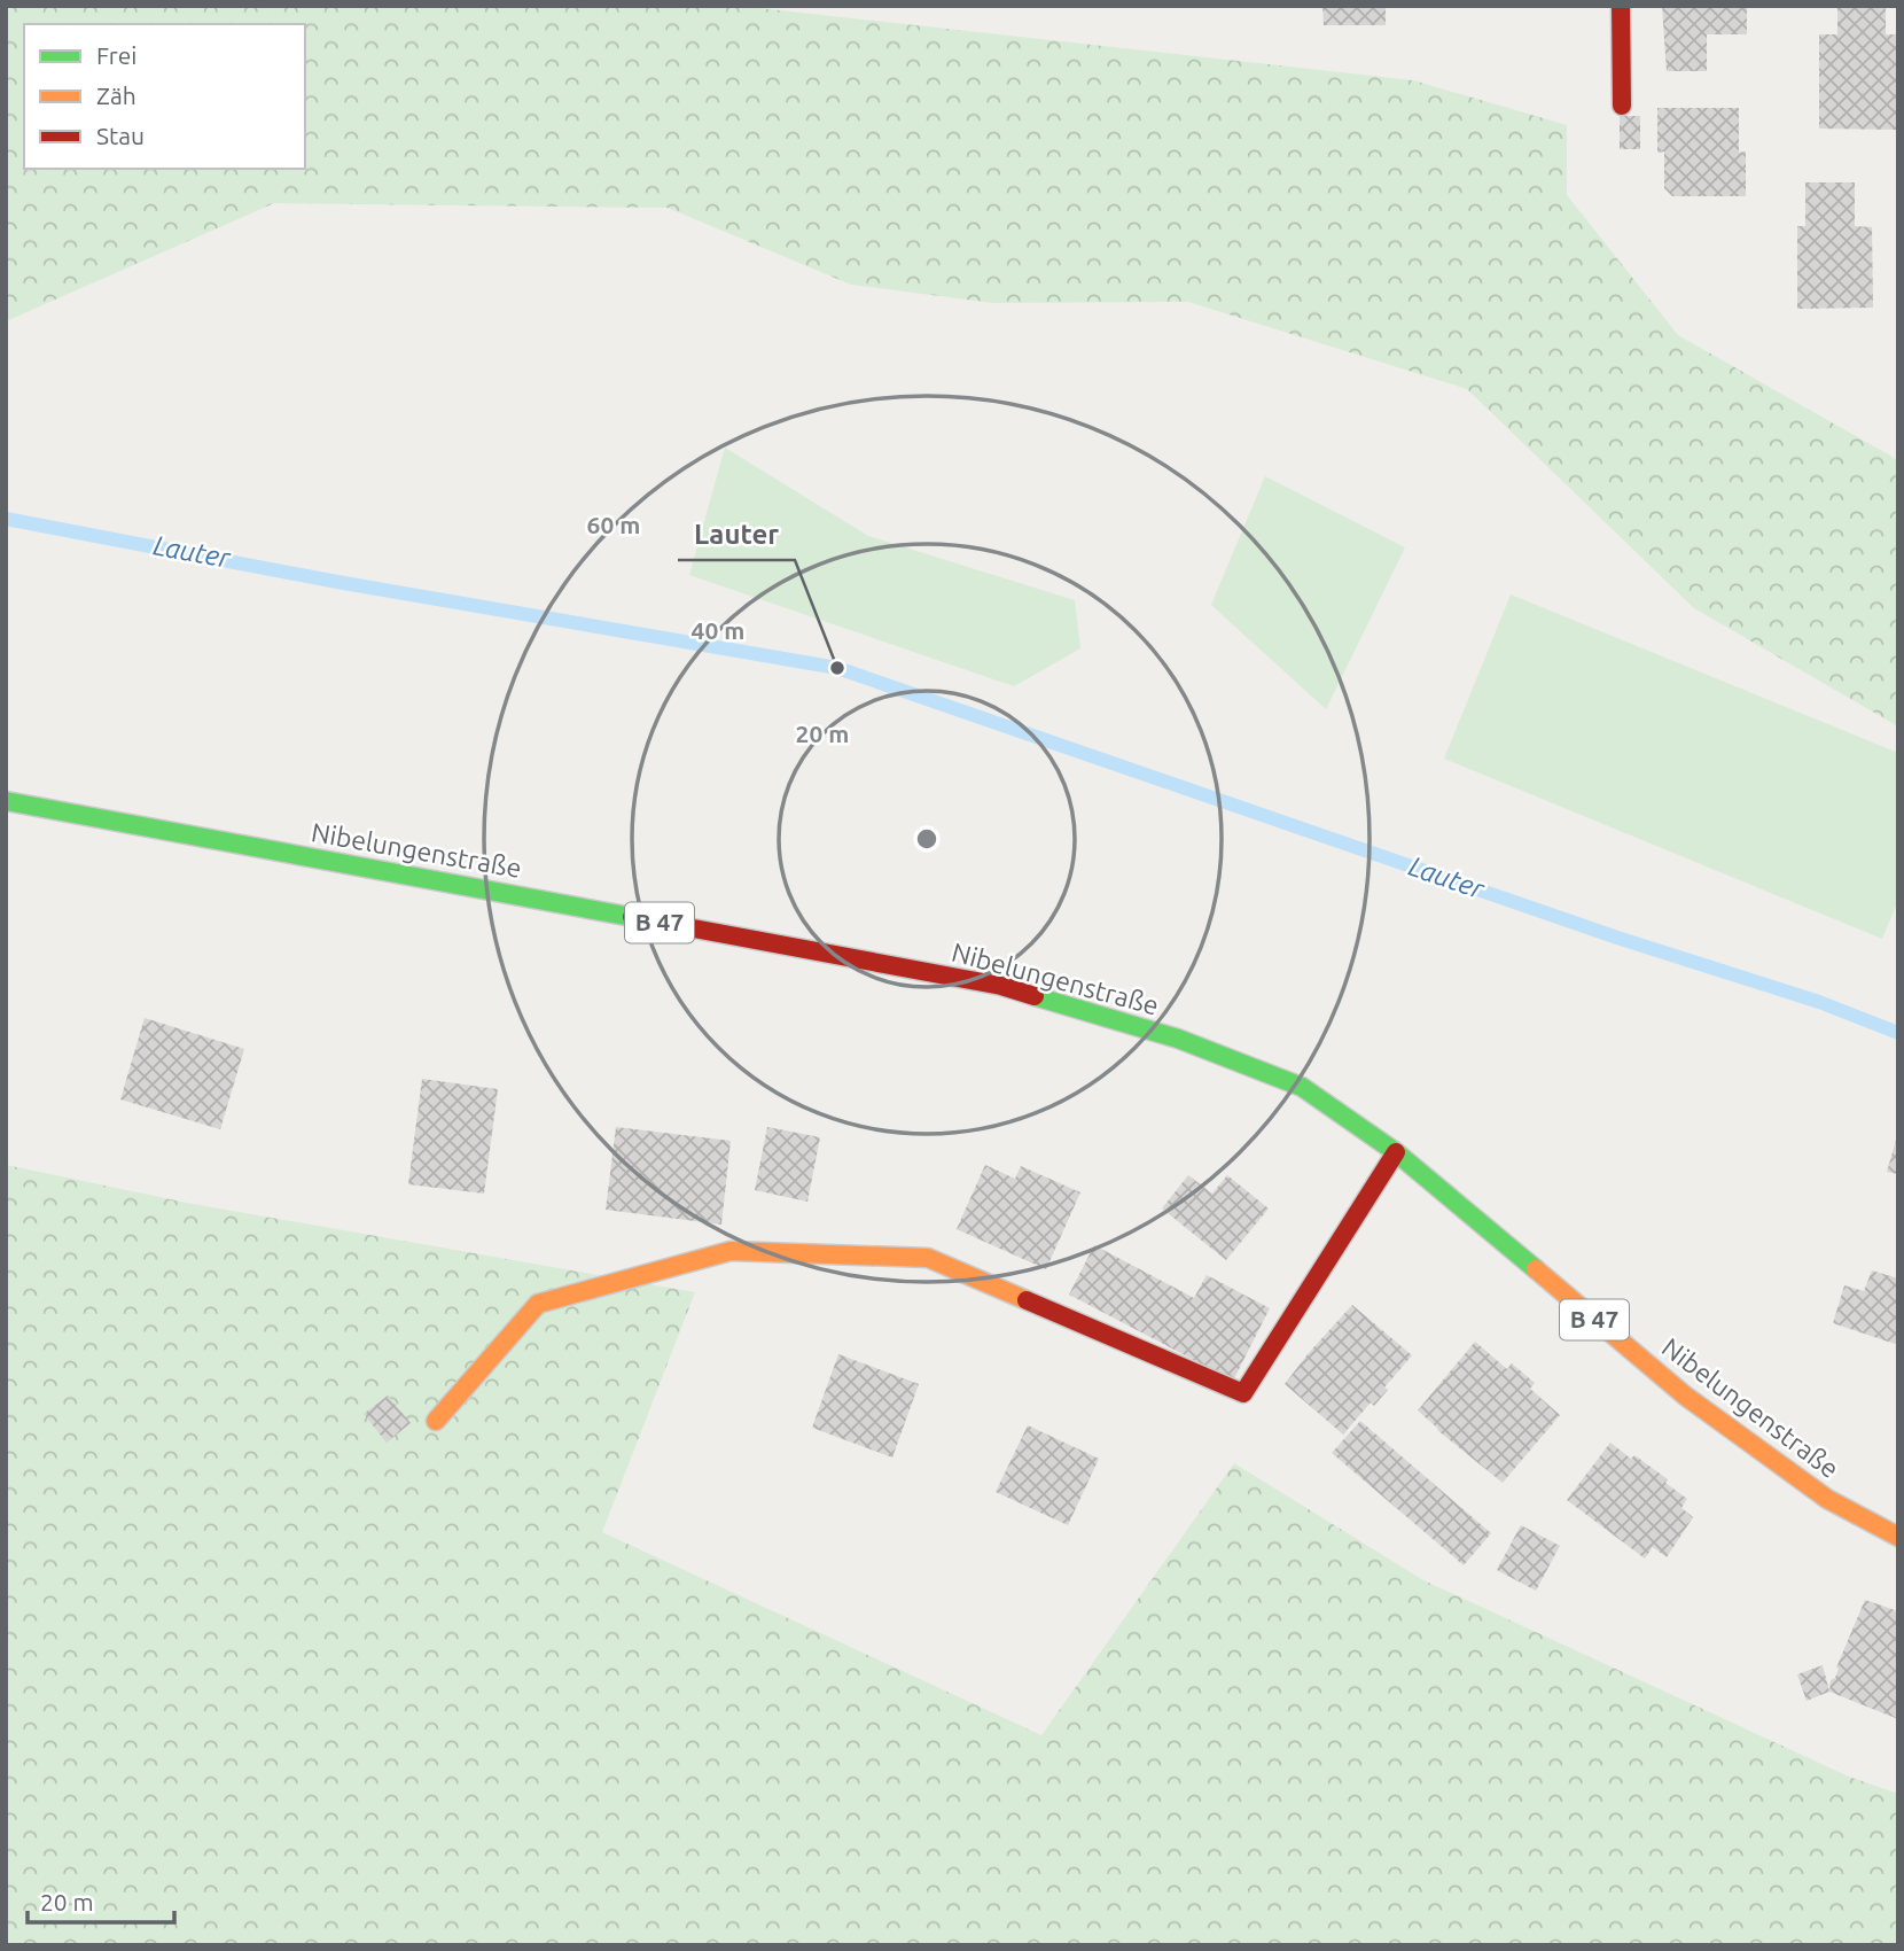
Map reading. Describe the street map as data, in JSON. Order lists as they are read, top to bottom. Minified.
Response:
{"streets":{"main road":["Nibelungenstraße","B 47"]},"water":["Lauter"],"places":["Lauter"],"legend":["Frei","Zäh","Stau"],"scale_bar":"20 m","rings":["60 m","40 m","20 m"]}
